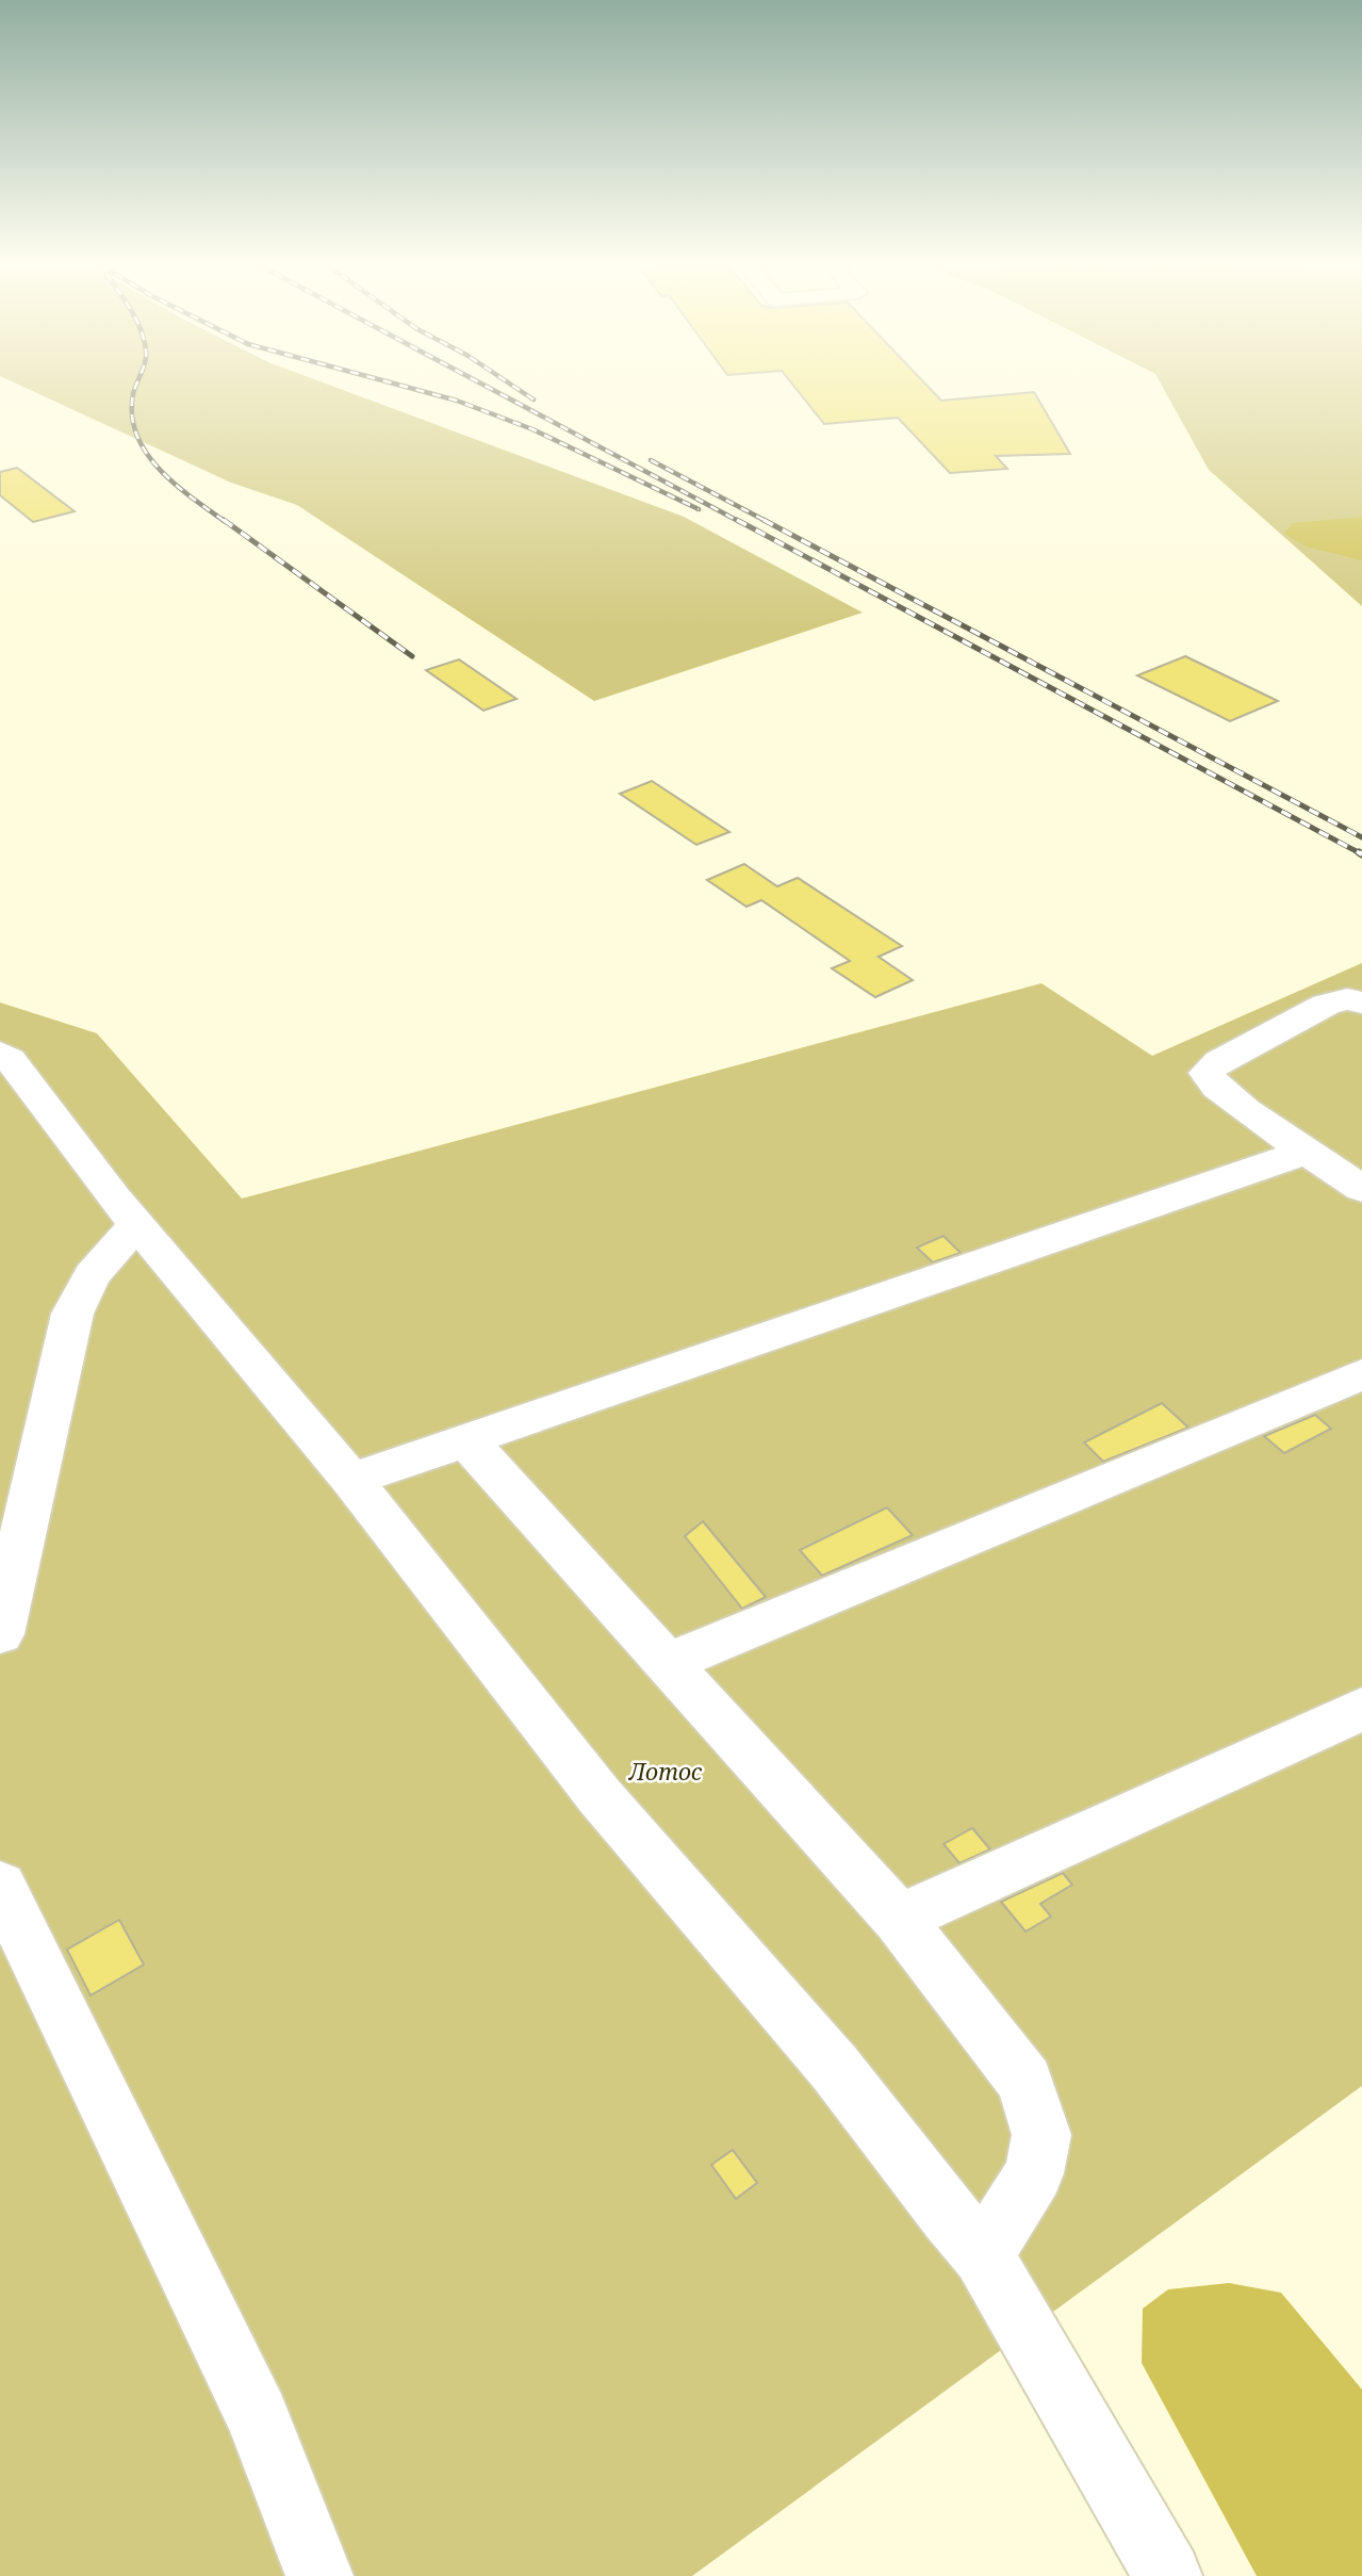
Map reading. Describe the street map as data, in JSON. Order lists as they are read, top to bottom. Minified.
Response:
{"parks":["Лотос"]}
